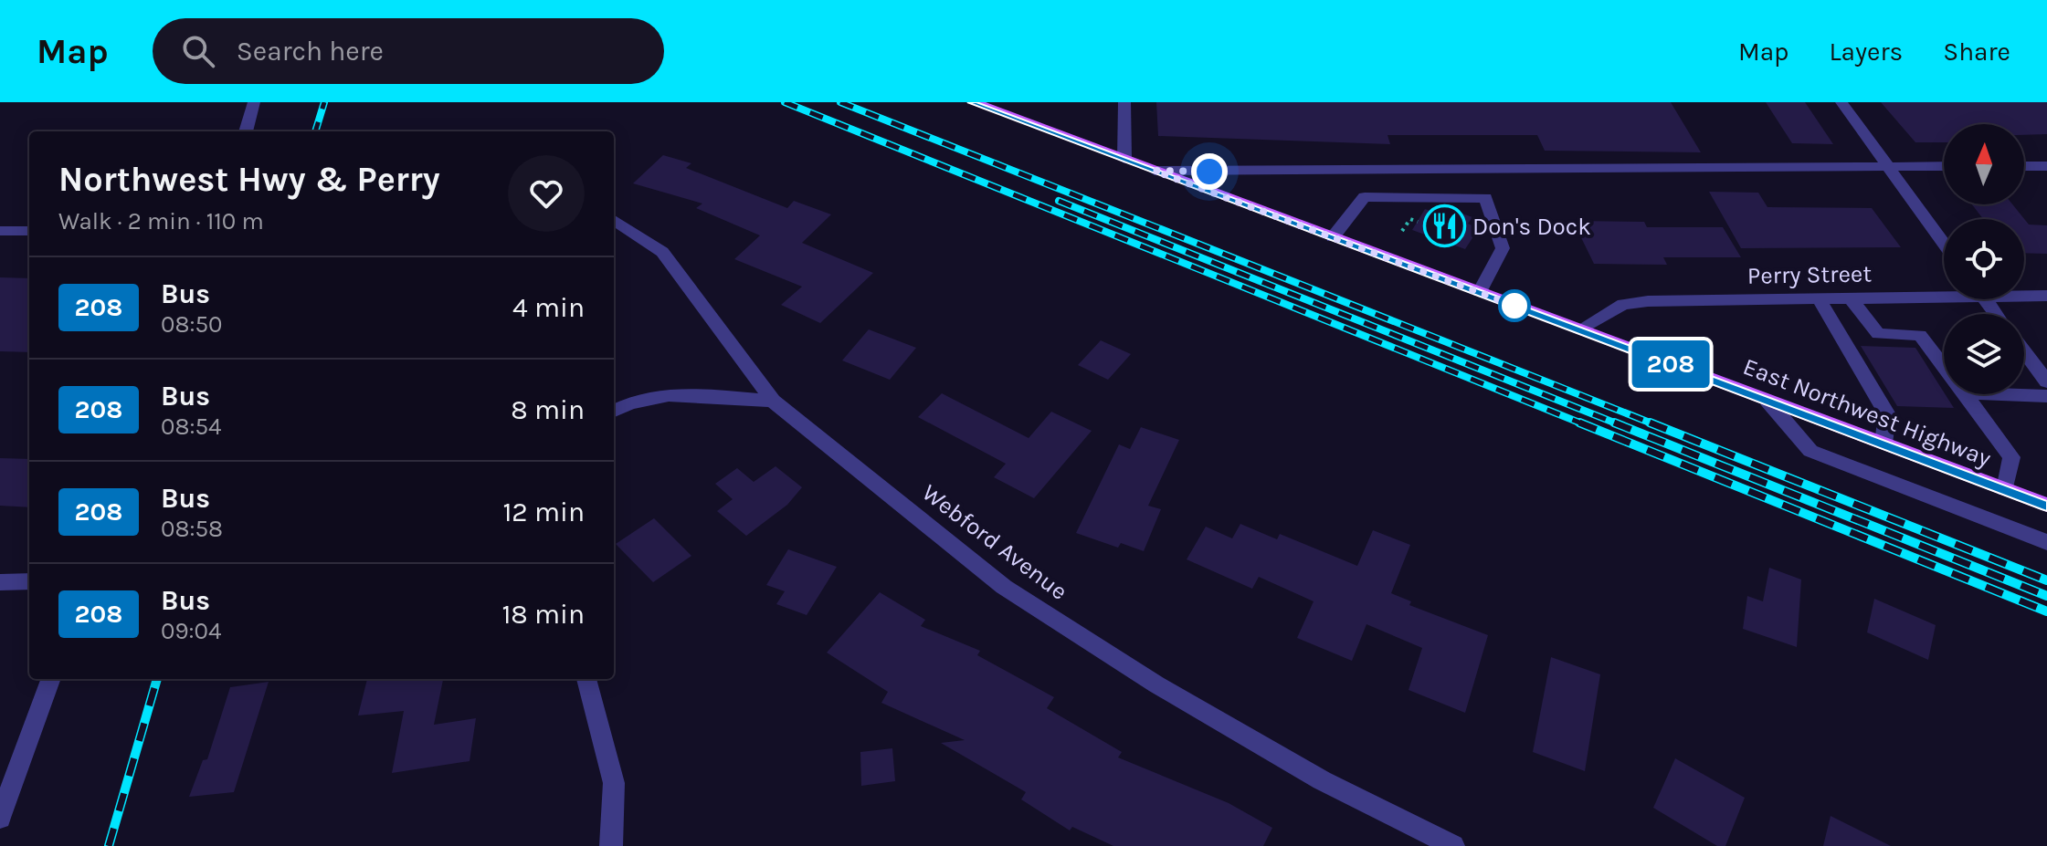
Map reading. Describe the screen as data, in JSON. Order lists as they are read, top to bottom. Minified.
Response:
{"streets":{"main road":["East Northwest Highway"],"street":["Perry Street","Webford Avenue"]},"crossings":[["Perry Street","East Northwest Highway"]],"places":{"restaurant":["Don's Dock"]},"lines":["bus line 208"],"north":"top","page":{"header":"Map","search":"Search here","nav":["Map","Layers","Share"],"on_map":"208","heading":["Northwest Hwy & Perry","Walk · 2 min · 110 m"],"list":[{"mark":"208","name":"Bus","note":"08:50","value":"4 min"},{"mark":"208","name":"Bus","note":"08:54","value":"8 min"},{"mark":"208","name":"Bus","note":"08:58","value":"12 min"},{"mark":"208","name":"Bus","note":"09:04","value":"18 min"}]}}
